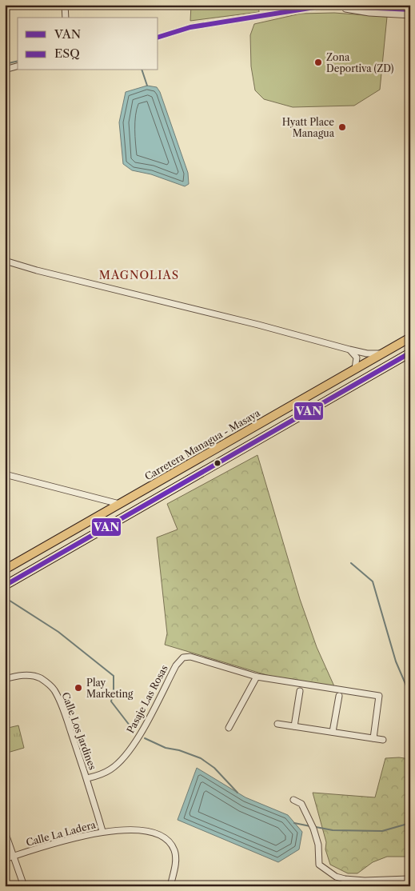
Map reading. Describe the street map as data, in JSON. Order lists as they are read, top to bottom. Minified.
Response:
{"streets":{"highway":["Carretera Managua - Masaya"],"street":["Pasaje Las Rosas","Calle Los Jardines","Calle La Ladera"]},"crossings":[["Pasaje Las Rosas","Calle Los Jardines"],["Calle Los Jardines","Calle La Ladera"]],"districts":["MAGNOLIAS"],"places":["Zona Deportiva (ZD)","Hyatt Place Managua","Play Marketing"],"lines":["transit line ESQ","transit line VAN"],"legend":["VAN","ESQ"]}
